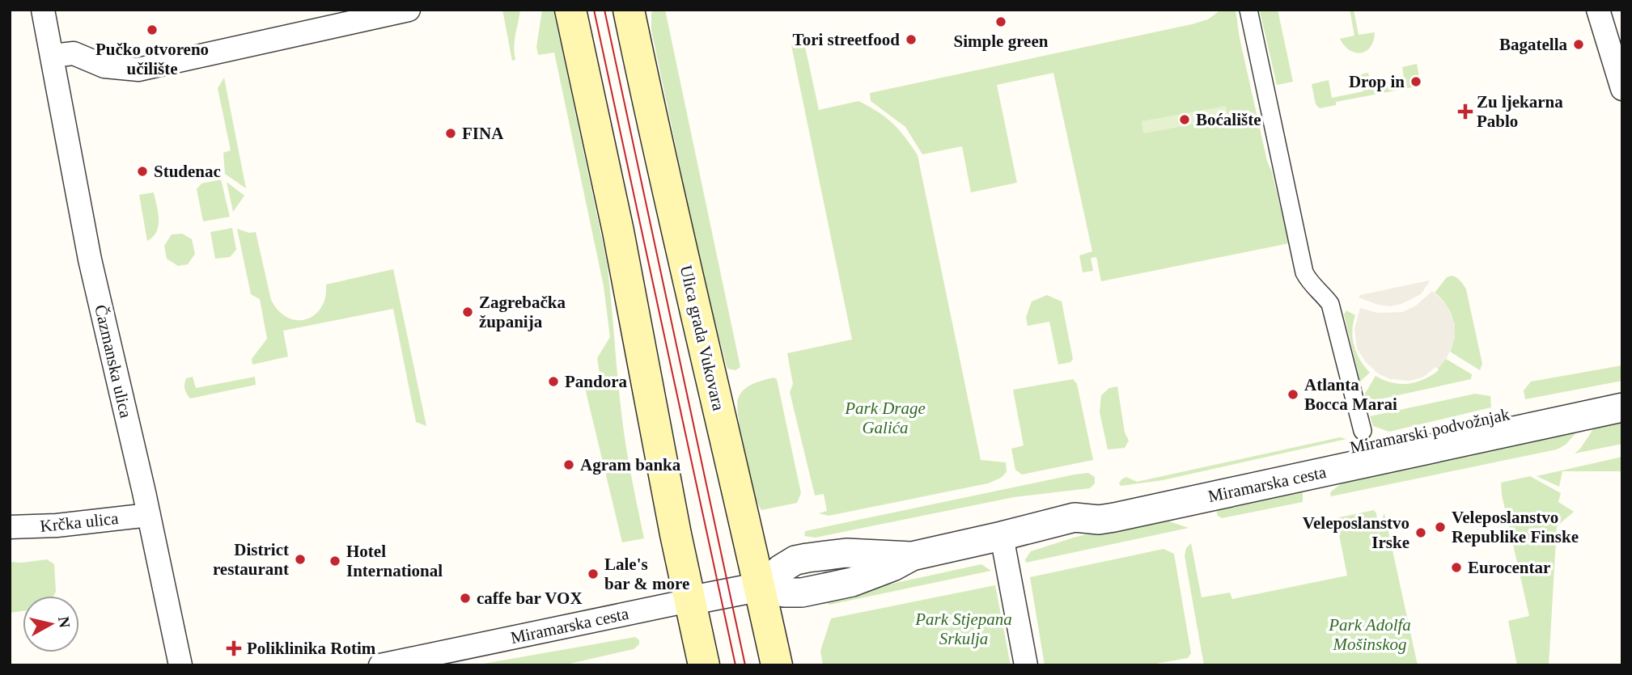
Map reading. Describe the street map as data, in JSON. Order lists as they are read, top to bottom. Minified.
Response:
{"streets":{"main road":["Ulica grada Vukovara"],"street":["Čazmanska ulica","Miramarski podvožnjak","Miramarska cesta","Krčka ulica"]},"crossings":[["Ulica grada Vukovara","Miramarska cesta"],["Čazmanska ulica","Krčka ulica"],["Miramarski podvožnjak","Miramarska cesta"]],"parks":["Park Drage Galića","Park Stjepana Srkulja","Park Adolfa Mošinskog"],"places":{"other":["Simple green","Pučko otvoreno učilište","Tori streetfood","Bagatella","Drop in","Boćalište","FINA","Studenac","Zagrebačka županija","Pandora","Atlanta Bocca Marai","Agram banka","Veleposlanstvo Republike Finske","Veleposlanstvo Irske","District restaurant","Hotel International","Eurocentar","Lale's bar & more","caffe bar VOX"],"health":["Zu ljekarna Pablo","Poliklinika Rotim"]},"north":"right"}
